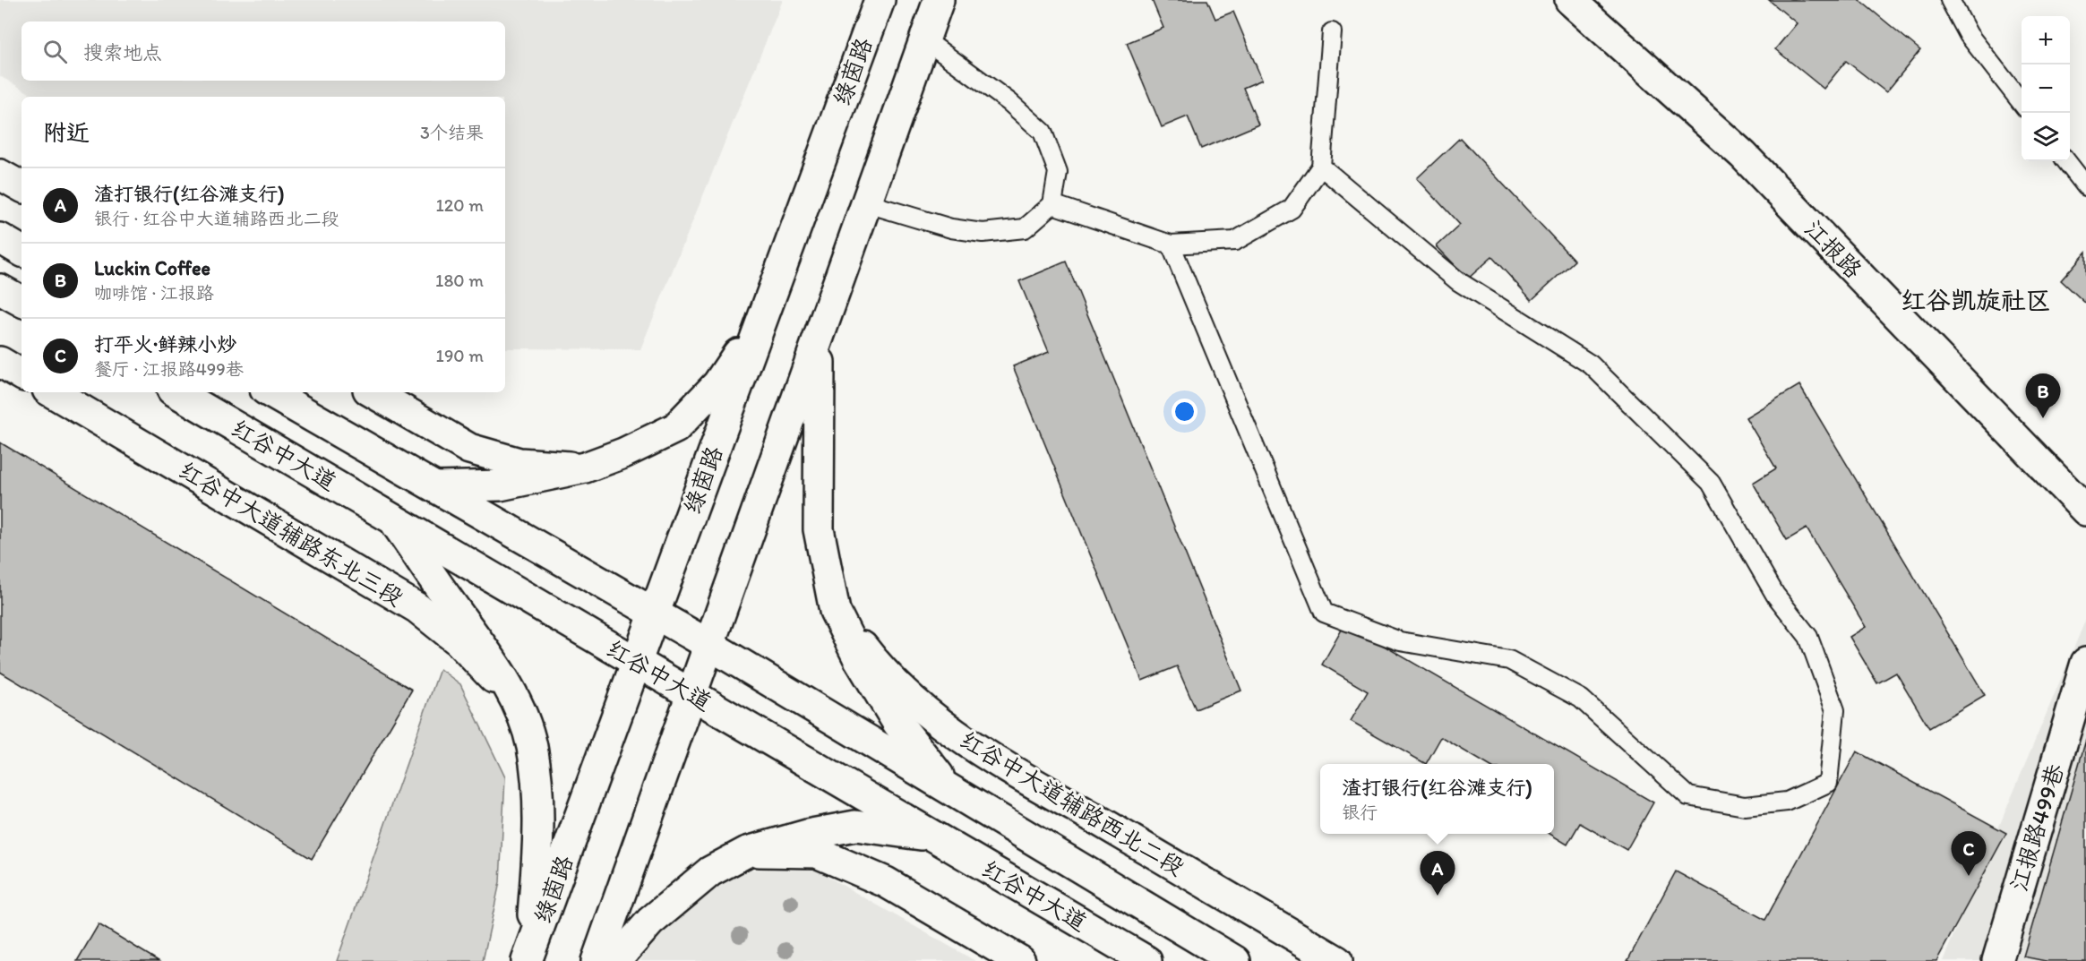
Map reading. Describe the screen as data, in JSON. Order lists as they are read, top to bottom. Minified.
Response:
{"streets":{"main road":["绿茵路","江报路","红谷中大道","红谷中大道辅路东北三段","红谷中大道辅路西北二段","江报路499巷"]},"crossings":[["绿茵路","红谷中大道"]],"districts":["红谷凯旋社区"],"page":{"map_buttons":["+","−"],"search":"搜索地点","heading":["附近","3个结果"],"list":[{"mark":"A","name":"渣打银行(红谷滩支行)","note":"银行 · 红谷中大道辅路西北二段","value":"120 m"},{"mark":"B","name":"Luckin Coffee","note":"咖啡馆 · 江报路","value":"180 m"},{"mark":"C","name":"打平火·鲜辣小炒","note":"餐厅 · 江报路499巷","value":"190 m"}],"pins":["B","C","A"],"popup":["渣打银行(红谷滩支行)","银行"]}}
